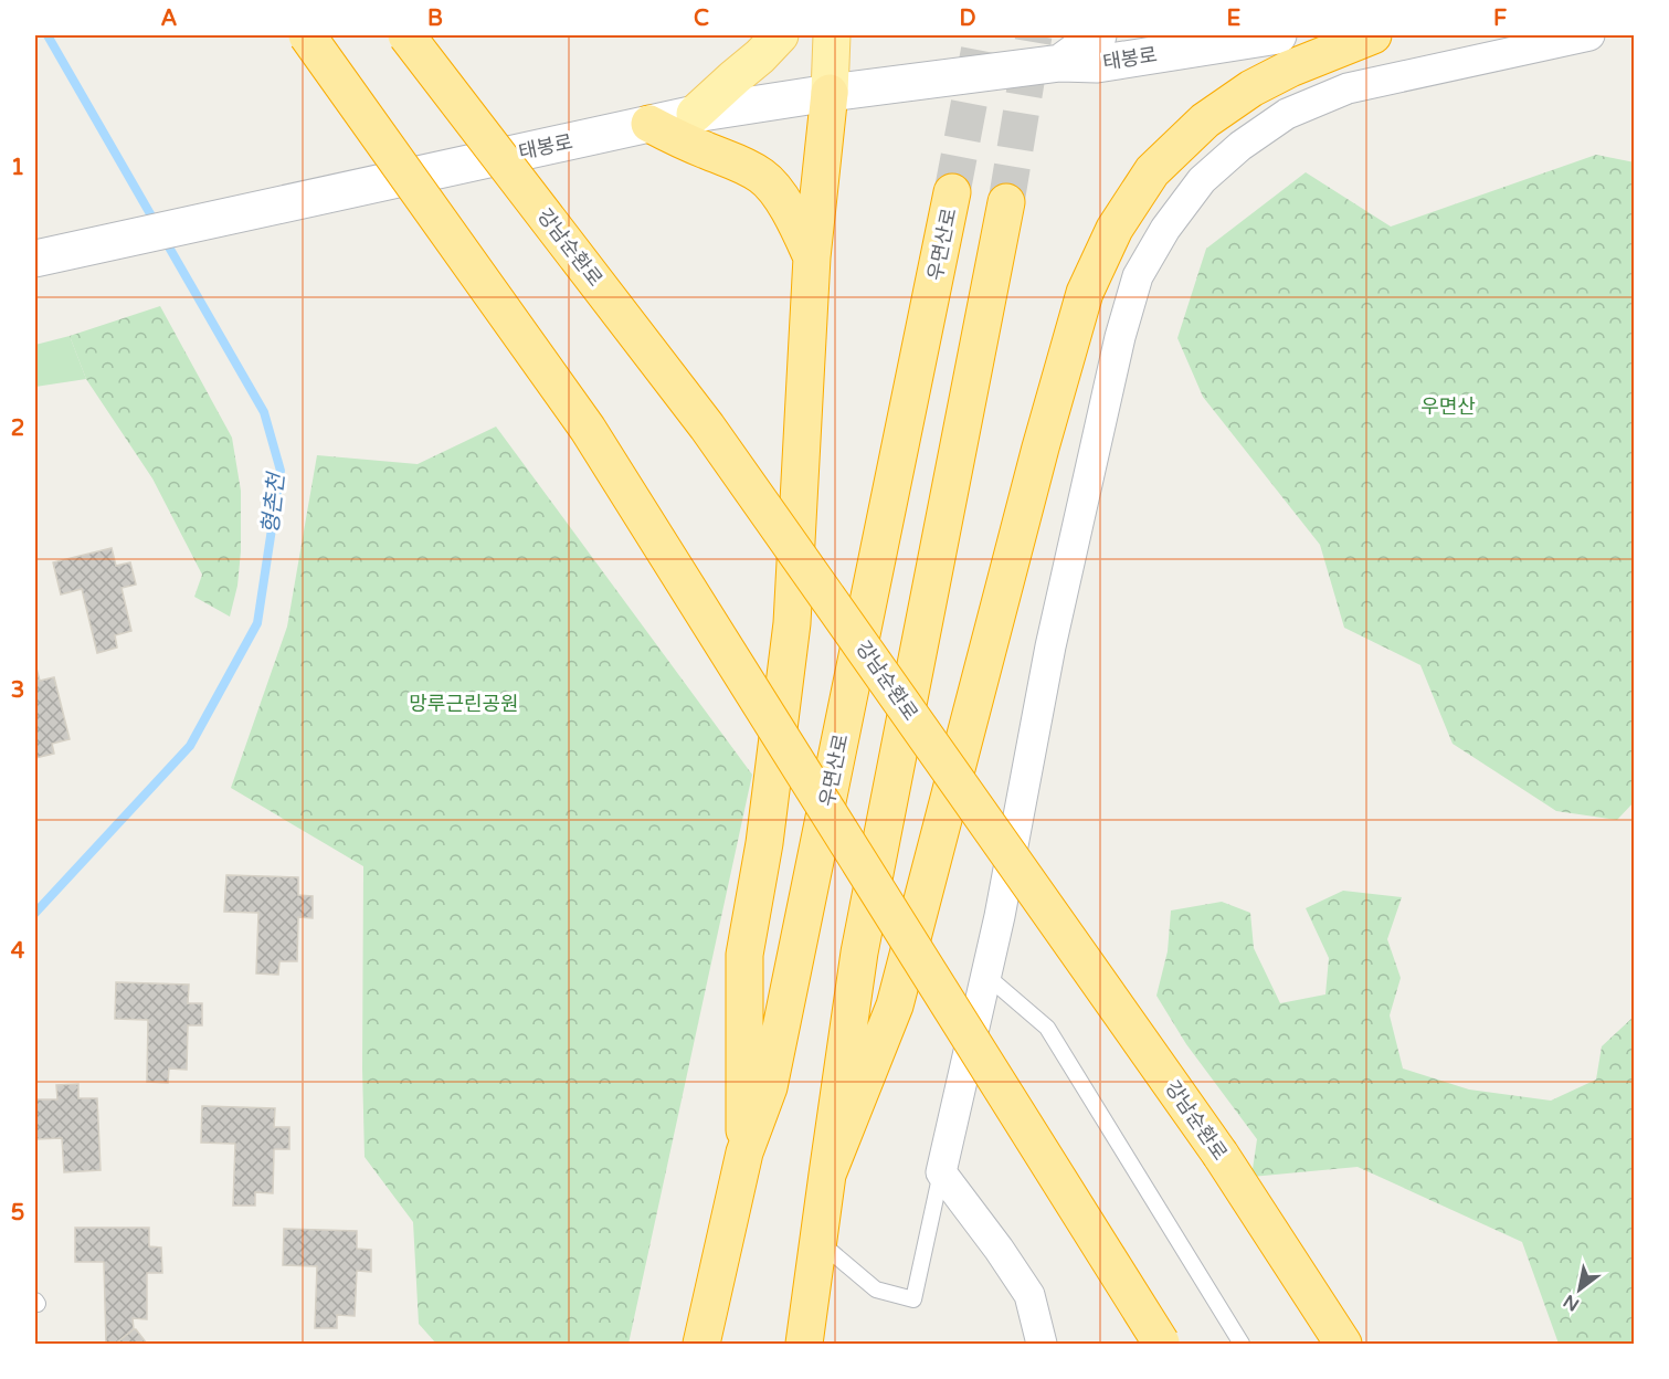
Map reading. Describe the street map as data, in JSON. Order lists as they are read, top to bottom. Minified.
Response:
{"streets":{"highway":["우면산로","강남순환로"],"street":["태봉로"]},"water":["형촌천"],"parks":["우면산","망루근린공원"],"north":"bottom left","grid":{"columns":["A","B","C","D","E","F"],"rows":["1","2","3","4","5"]}}
